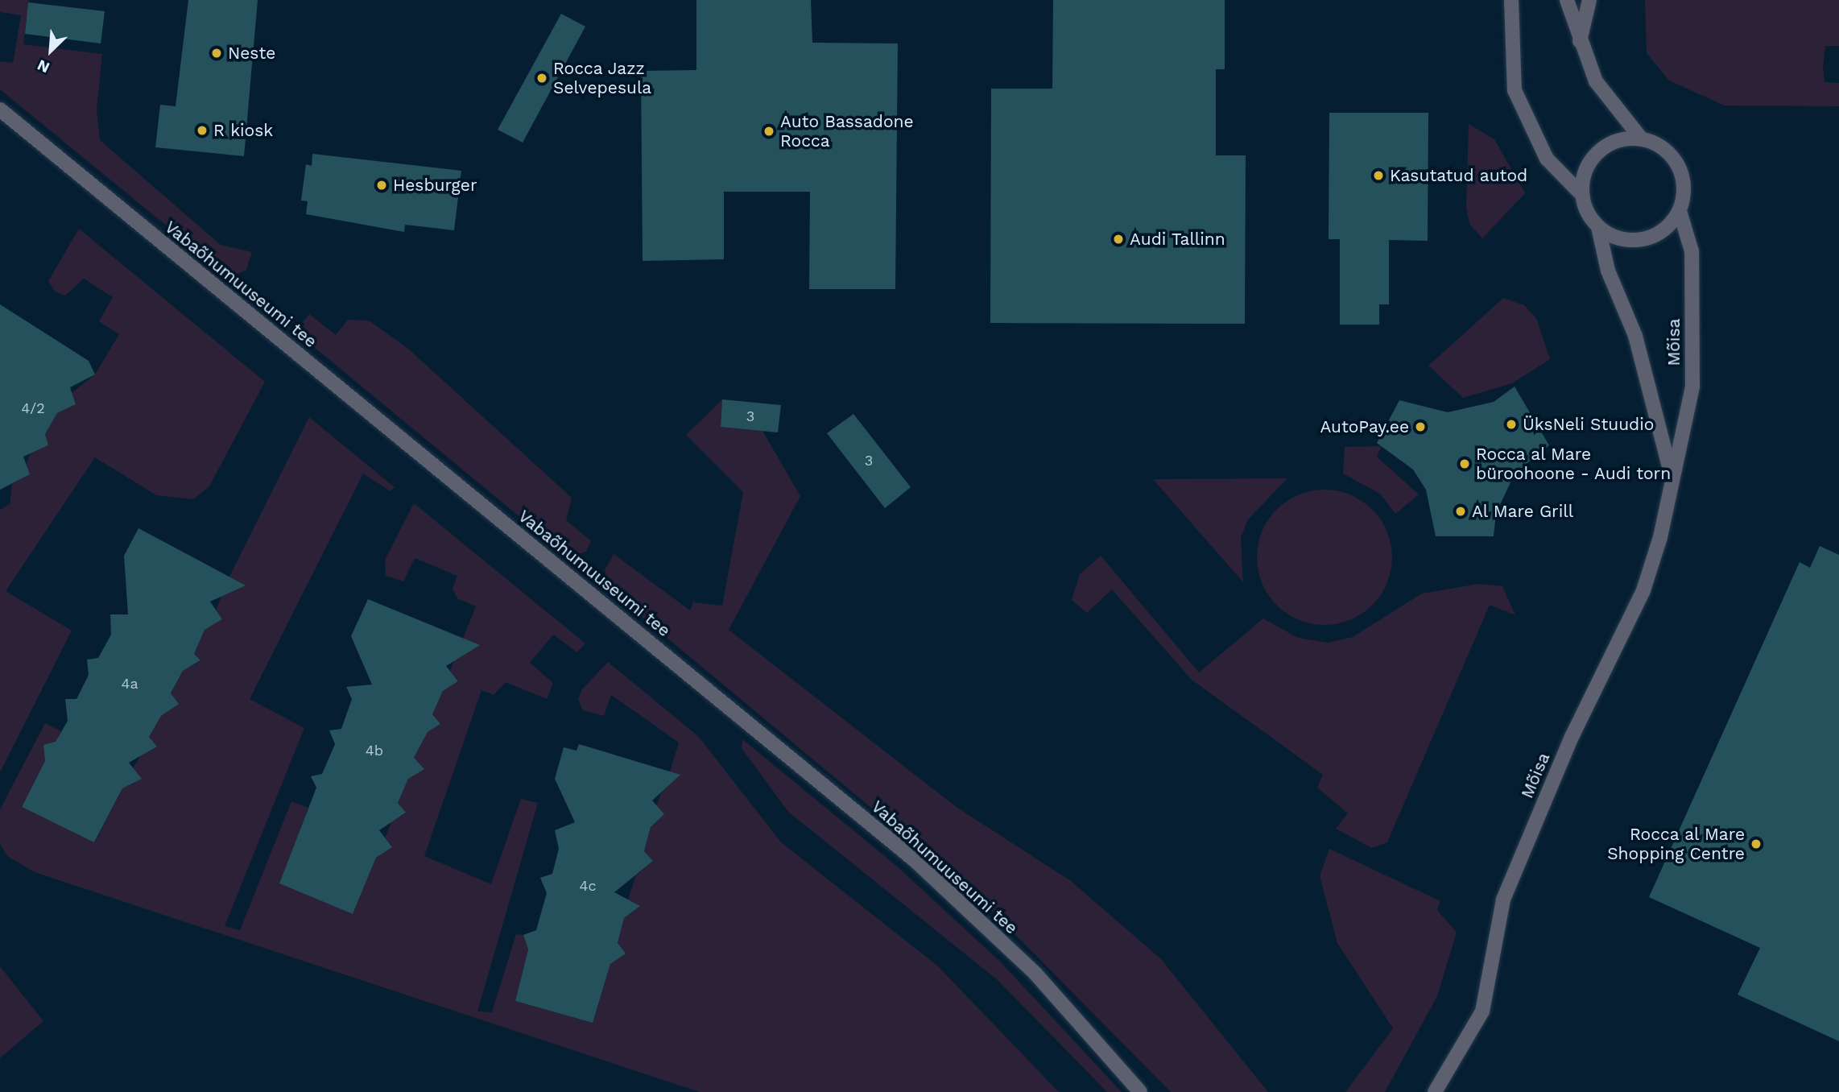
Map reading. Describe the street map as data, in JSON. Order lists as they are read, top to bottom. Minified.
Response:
{"streets":{"street":["Vabaõhumuuseumi tee","Mõisa"]},"places":["Neste","Rocca Jazz Selvepesula","R kiosk","Auto Bassadone Rocca","Kasutatud autod","Hesburger","Audi Tallinn","ÜksNeli Stuudio","AutoPay.ee","Rocca al Mare büroohoone - Audi torn","Al Mare Grill","Rocca al Mare Shopping Centre"],"house_numbers":["4/2","3","3","4a","4b","4c"],"north":"bottom left"}
